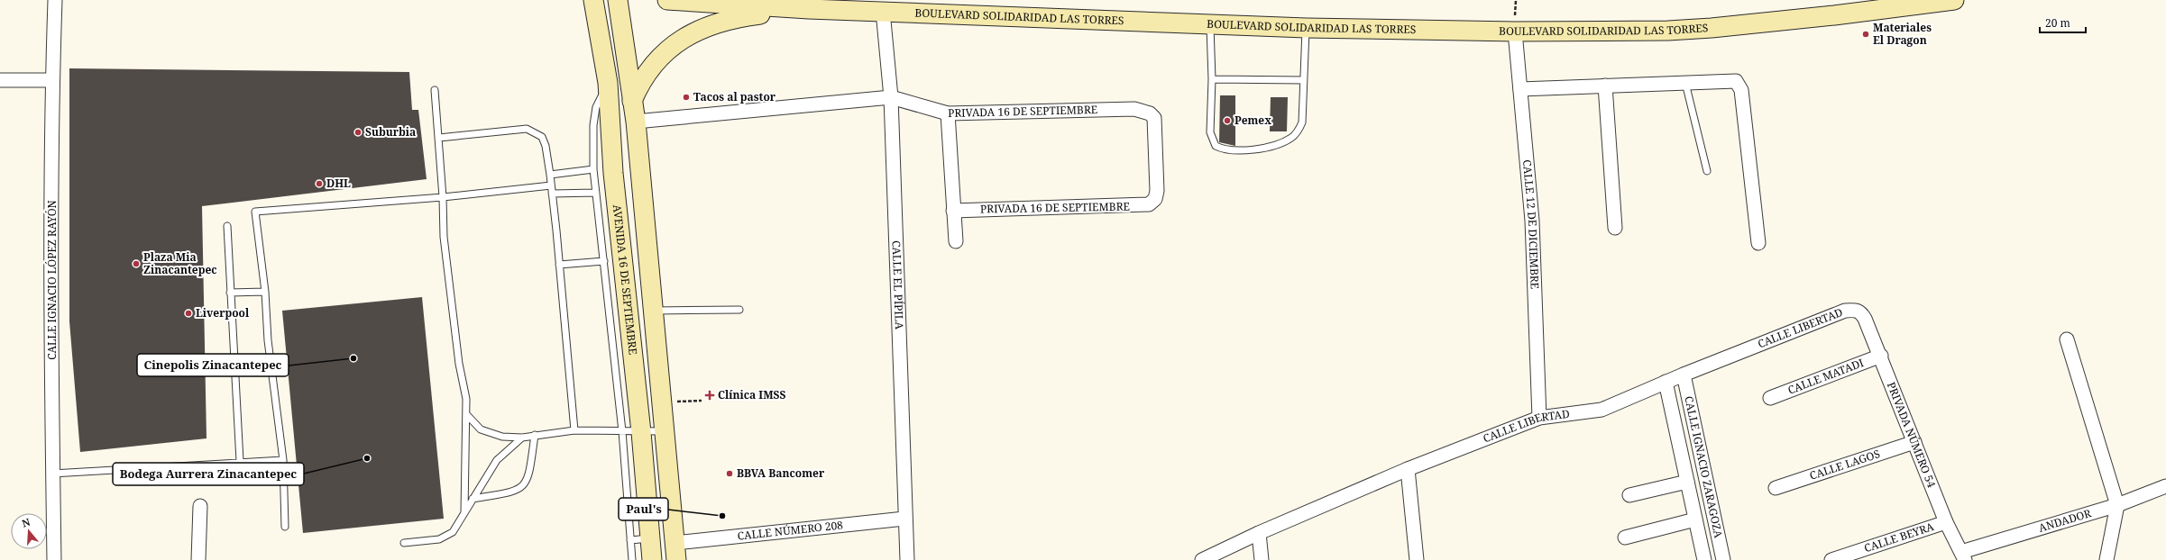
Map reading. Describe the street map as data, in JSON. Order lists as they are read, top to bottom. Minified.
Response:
{"streets":{"main road":["BOULEVARD SOLIDARIDAD LAS TORRES","AVENIDA 16 DE SEPTIEMBRE"],"street":["PRIVADA 16 DE SEPTIEMBRE","CALLE 12 DE DICIEMBRE","CALLE IGNACIO LÓPEZ RAYÓN","CALLE EL PÍPILA","CALLE LIBERTAD","CALLE MATADI","PRIVADA NÚMERO 54","CALLE LAGOS","CALLE IGNACIO ZARAGOZA","ANDADOR","CALLE NÚMERO 208","CALLE BEYRA"]},"crossings":[["BOULEVARD SOLIDARIDAD LAS TORRES","CALLE 12 DE DICIEMBRE"],["BOULEVARD SOLIDARIDAD LAS TORRES","CALLE EL PÍPILA"],["PRIVADA 16 DE SEPTIEMBRE","CALLE EL PÍPILA"],["CALLE 12 DE DICIEMBRE","CALLE LIBERTAD"],["CALLE EL PÍPILA","CALLE NÚMERO 208"],["CALLE LIBERTAD","PRIVADA NÚMERO 54"],["CALLE LIBERTAD","CALLE IGNACIO ZARAGOZA"],["CALLE MATADI","PRIVADA NÚMERO 54"],["PRIVADA NÚMERO 54","CALLE LAGOS"],["PRIVADA NÚMERO 54","ANDADOR"],["PRIVADA NÚMERO 54","CALLE BEYRA"]],"places":{"other":["Materiales El Dragon","Tacos al pastor","Pemex","Suburbia","DHL","Plaza Mia Zinacantepec","Liverpool","Cinepolis Zinacantepec","Bodega Aurrera Zinacantepec","BBVA Bancomer","Paul's"],"health":["Clínica IMSS"]},"scale_bar":"20 m","north":"top"}
